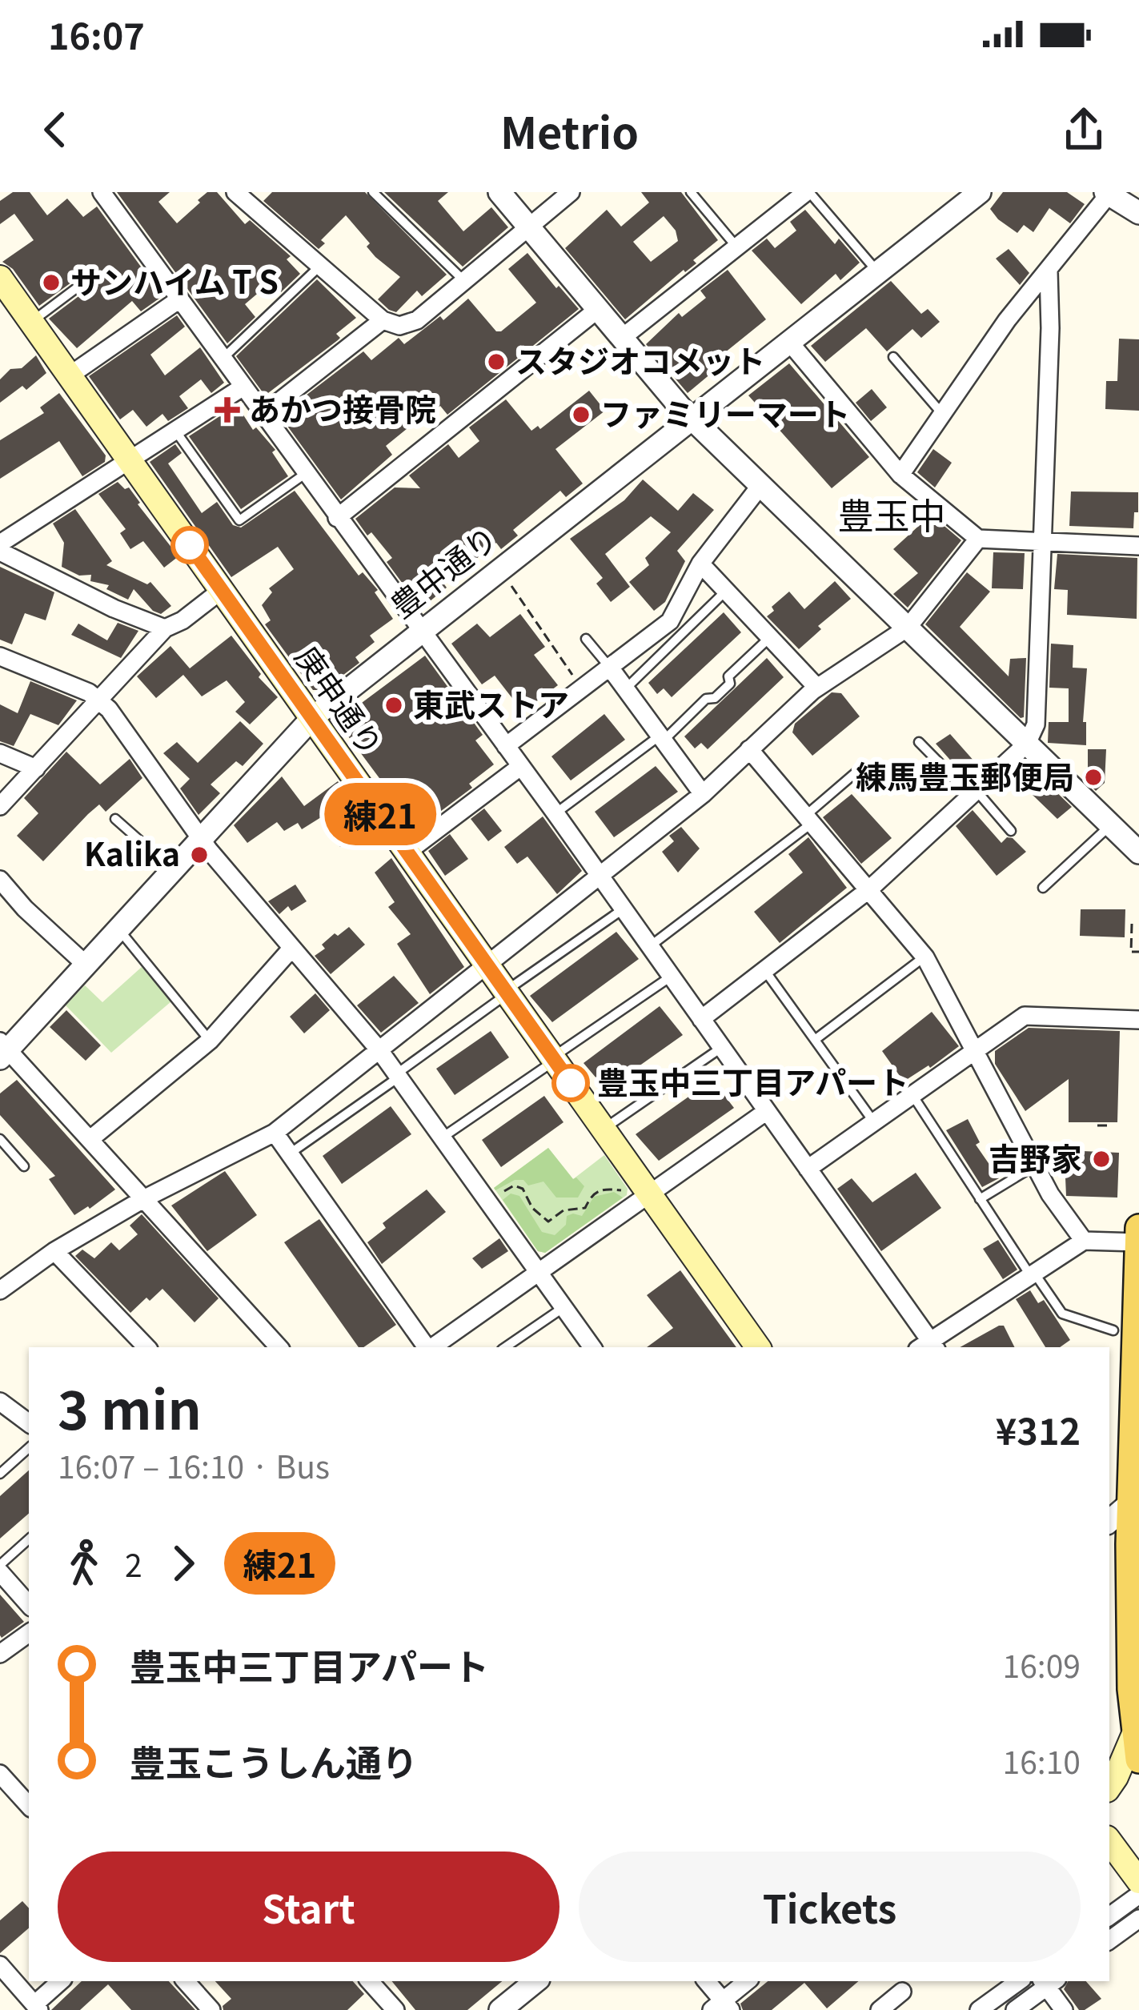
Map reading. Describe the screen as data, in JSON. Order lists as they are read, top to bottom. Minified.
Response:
{"streets":{"main road":["庚申通り"],"street":["豊中通り"]},"crossings":[["豊中通り","庚申通り"]],"districts":["豊玉中"],"places":{"other":["サンハイム T S","スタジオコメット","ファミリーマート","東武ストア","練馬豊玉郵便局","Kalika","豊玉中三丁目アパート","吉野家"],"health":["あかつ接骨院"]},"lines":["bus line 練21"],"page":{"status":"16:07","header":"Metrio","on_map":"練21","heading":["3 min","16:07 – 16:10 · Bus","¥312"],"legs":["2","練21"],"list":[{"name":"豊玉中三丁目アパート","value":"16:09"},{"name":"豊玉こうしん通り","value":"16:10"}],"buttons":["Start","Tickets"]}}
